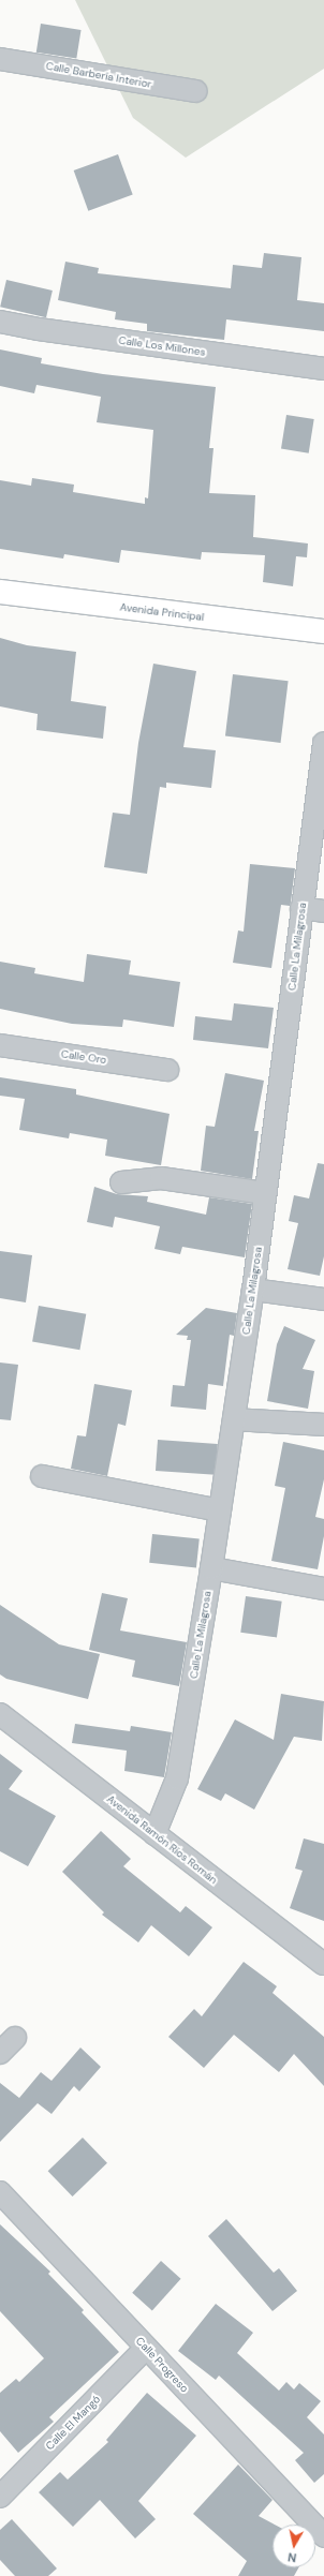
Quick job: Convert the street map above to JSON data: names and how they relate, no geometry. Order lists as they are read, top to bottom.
{
  "streets": {
    "street": [
      "Calle Barbería Interior",
      "Calle Los Millones",
      "Avenida Principal",
      "Calle La Milagrosa",
      "Calle Oro",
      "Avenida Ramón Ríos Román",
      "Calle Progreso",
      "Calle El Mangó"
    ]
  },
  "crossings": [
    ["Calle La Milagrosa", "Avenida Ramón Ríos Román"],
    ["Calle Progreso", "Calle El Mangó"]
  ],
  "north": "bottom"
}
